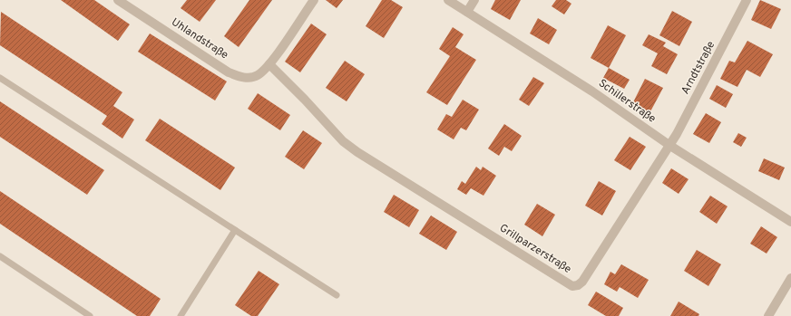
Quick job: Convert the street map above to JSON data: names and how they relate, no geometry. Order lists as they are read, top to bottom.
{
  "streets": {
    "street": [
      "Uhlandstraße",
      "Arndtstraße",
      "Schillerstraße",
      "Grillparzerstraße"
    ]
  },
  "crossings": [
    ["Uhlandstraße", "Grillparzerstraße"],
    ["Arndtstraße", "Schillerstraße"],
    ["Arndtstraße", "Grillparzerstraße"],
    ["Schillerstraße", "Grillparzerstraße"]
  ]
}
